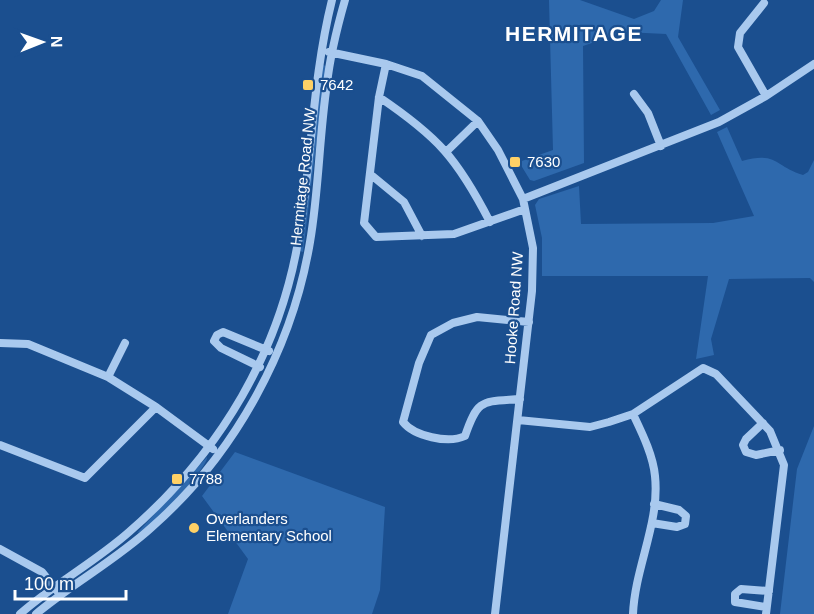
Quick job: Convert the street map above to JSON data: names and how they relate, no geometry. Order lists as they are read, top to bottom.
{
  "streets": {
    "street": ["Hermitage Road NW", "Hooke Road NW"]
  },
  "crossings": [
    ["Hermitage Road NW", "Hooke Road NW"]
  ],
  "districts": ["HERMITAGE"],
  "places": {
    "transit": ["7642", "7630", "7788"],
    "other": ["Overlanders Elementary School"]
  },
  "scale_bar": "100 m",
  "north": "right"
}
